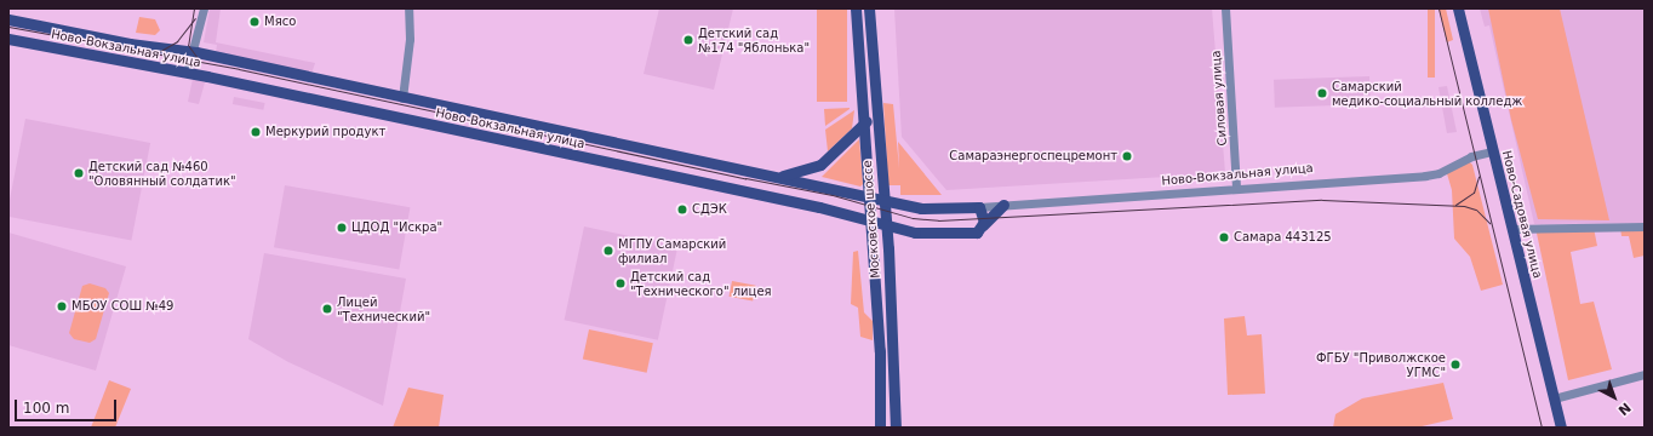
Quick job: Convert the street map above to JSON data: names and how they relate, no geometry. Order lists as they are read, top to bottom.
{
  "streets": {
    "main road": ["Ново-Вокзальная улица", "Ново-Садовая улица", "Московское шоссе"],
    "street": ["Силовая улица"]
  },
  "crossings": [
    ["Ново-Вокзальная улица", "Силовая улица"],
    ["Ново-Вокзальная улица", "Ново-Садовая улица"],
    ["Ново-Вокзальная улица", "Московское шоссе"]
  ],
  "places": [
    "Мясо",
    "Детский сад №174 \"Яблонька\"",
    "Самарский медико-социальный колледж",
    "Меркурий продукт",
    "Самараэнергоспецремонт",
    "Детский сад №460 \"Оловянный солдатик\"",
    "СДЭК",
    "ЦДОД \"Искра\"",
    "Самара 443125",
    "МГПУ Самарский филиал",
    "Детский сад \"Технического\" лицея",
    "МБОУ СОШ №49",
    "Лицей \"Технический\"",
    "ФГБУ \"Приволжское УГМС\""
  ],
  "scale_bar": "100 m",
  "north": "bottom right"
}
